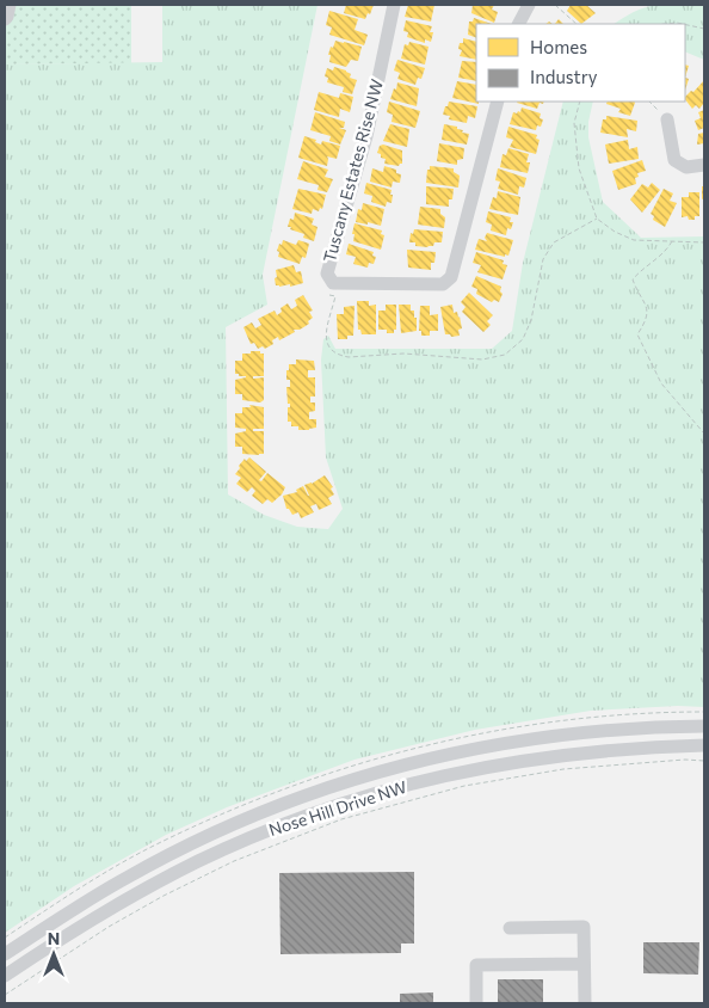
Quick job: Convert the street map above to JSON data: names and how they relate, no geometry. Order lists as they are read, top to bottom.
{
  "streets": {
    "street": ["Tuscany Estates Rise NW", "Nose Hill Drive NW"]
  },
  "legend": ["Homes", "Industry"],
  "north": "top"
}
